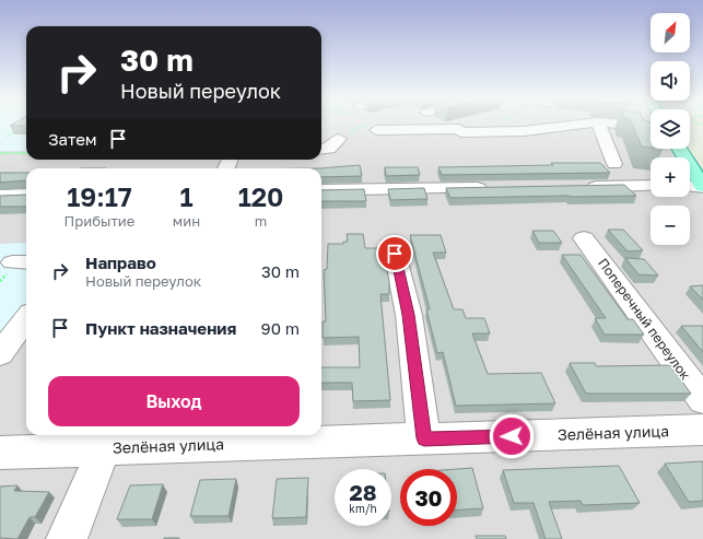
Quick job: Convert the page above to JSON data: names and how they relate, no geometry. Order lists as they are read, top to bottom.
{
  "streets": {
    "street": ["Поперечный переулок", "Зелёная улица"]
  },
  "north": "top right",
  "page": {
    "map_buttons": ["+", "−"],
    "turn": ["30 m", "Новый переулок"],
    "then": "Затем",
    "eta": [
      "19:17",
      "Прибытие",
      "1",
      "мин",
      "120",
      "m"
    ],
    "list": [
      {
        "name": "Направо",
        "note": "Новый переулок",
        "value": "30 m"
      },
      {
        "name": "Пункт назначения",
        "value": "90 m"
      }
    ],
    "buttons": "Выход",
    "speed": "28 km/h",
    "limit": "30"
  }
}
